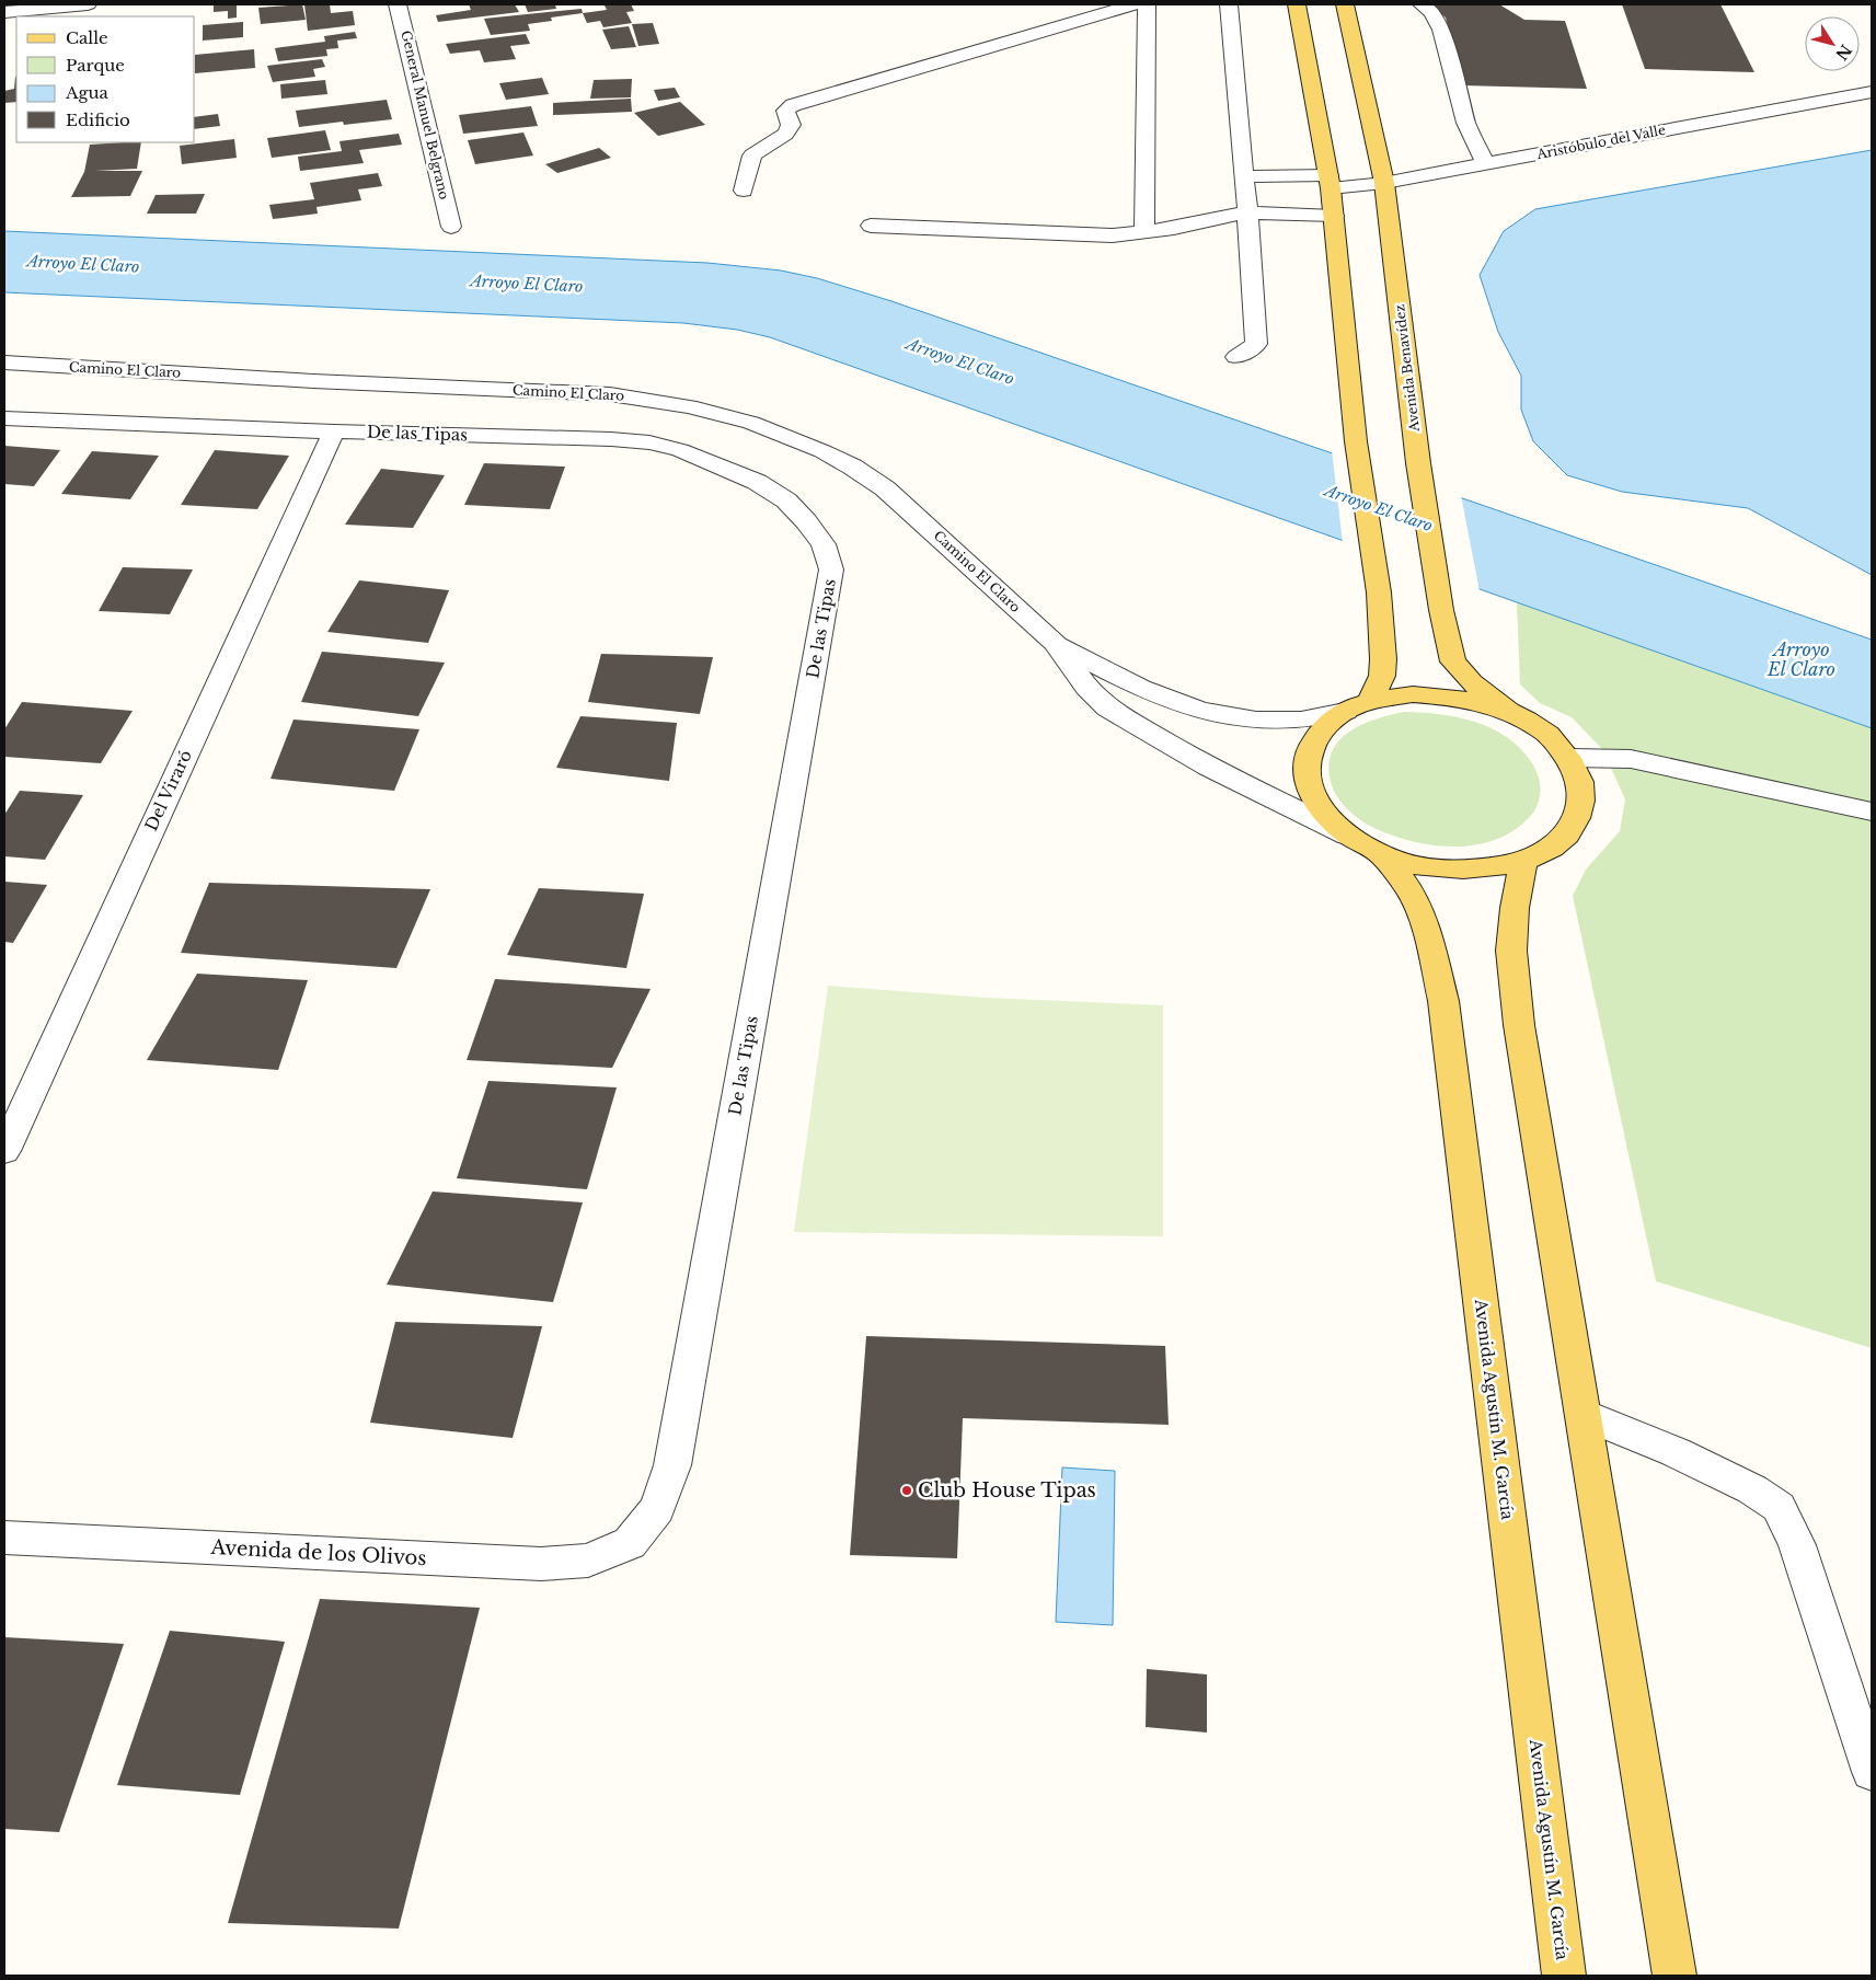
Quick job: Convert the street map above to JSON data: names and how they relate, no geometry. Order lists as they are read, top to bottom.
{
  "streets": {
    "main road": ["Avenida Benavídez", "Avenida Agustín M. García"],
    "street": [
      "General Manuel Belgrano",
      "Aristóbulo del Valle",
      "Camino El Claro",
      "De las Tipas",
      "Del Viraró",
      "Avenida de los Olivos"
    ]
  },
  "crossings": [
    ["Aristóbulo del Valle", "Avenida Benavídez"],
    ["De las Tipas", "Del Viraró"],
    ["De las Tipas", "Avenida de los Olivos"]
  ],
  "water": ["Arroyo El Claro"],
  "places": ["Club House Tipas"],
  "legend": [
    "Calle",
    "Parque",
    "Agua",
    "Edificio"
  ],
  "north": "bottom right"
}
